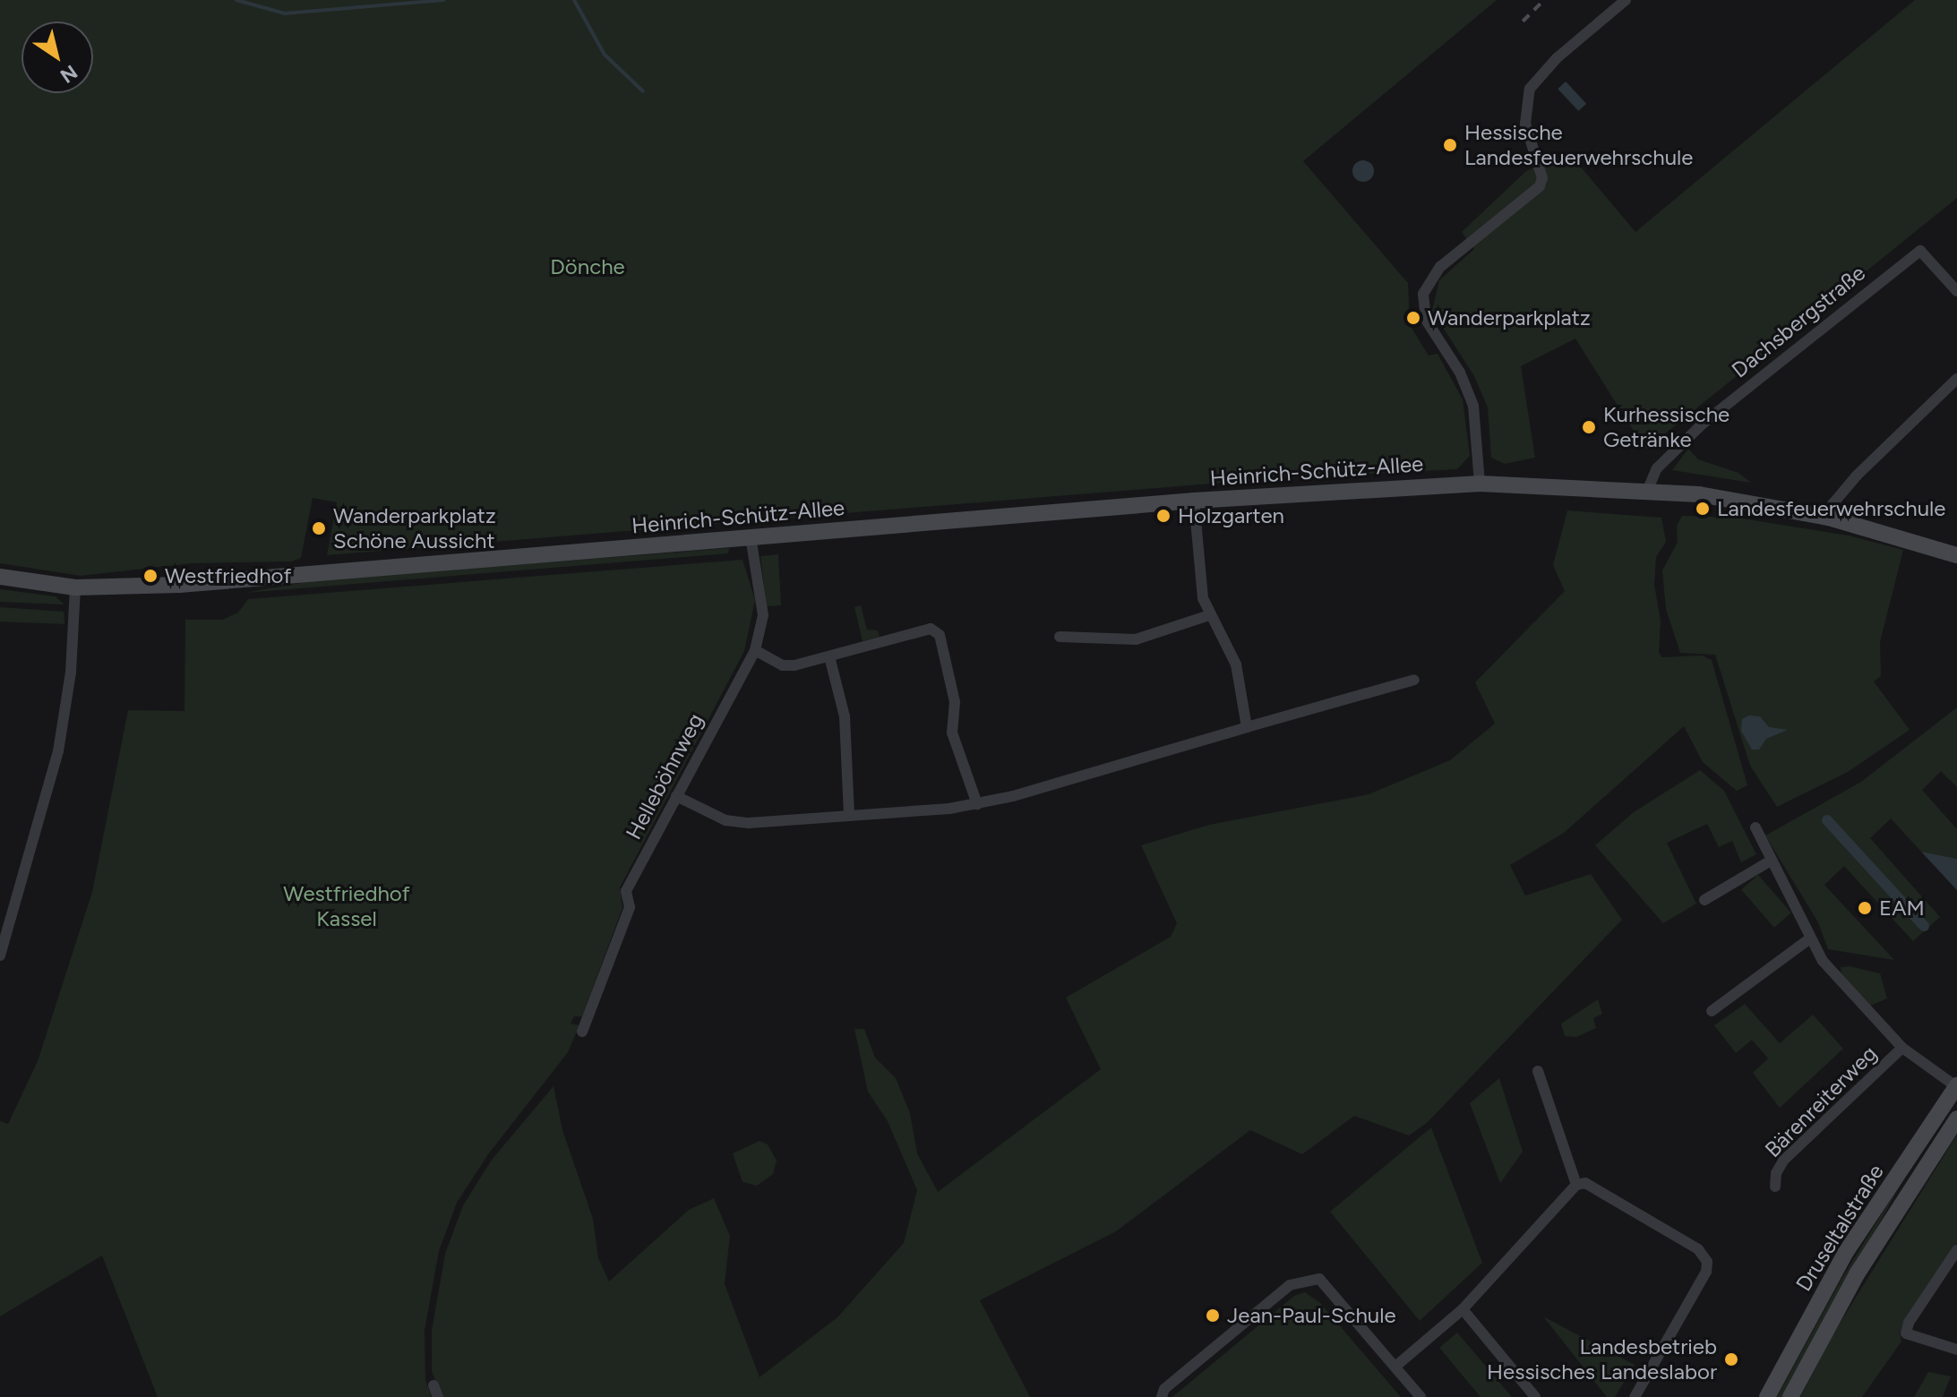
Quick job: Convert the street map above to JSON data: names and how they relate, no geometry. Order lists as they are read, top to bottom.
{
  "streets": {
    "main road": ["Heinrich-Schütz-Allee", "Druseltalstraße"],
    "street": ["Dachsbergstraße", "Helleböhnweg", "Bärenreiterweg"]
  },
  "crossings": [
    ["Dachsbergstraße", "Heinrich-Schütz-Allee"],
    ["Heinrich-Schütz-Allee", "Helleböhnweg"]
  ],
  "parks": ["Dönche", "Westfriedhof Kassel"],
  "places": [
    "Hessische Landesfeuerwehrschule",
    "Wanderparkplatz",
    "Kurhessische Getränke",
    "Landesfeuerwehrschule",
    "Holzgarten",
    "Wanderparkplatz Schöne Aussicht",
    "Westfriedhof",
    "EAM",
    "Jean-Paul-Schule",
    "Landesbetrieb Hessisches Landeslabor"
  ],
  "north": "bottom right"
}
